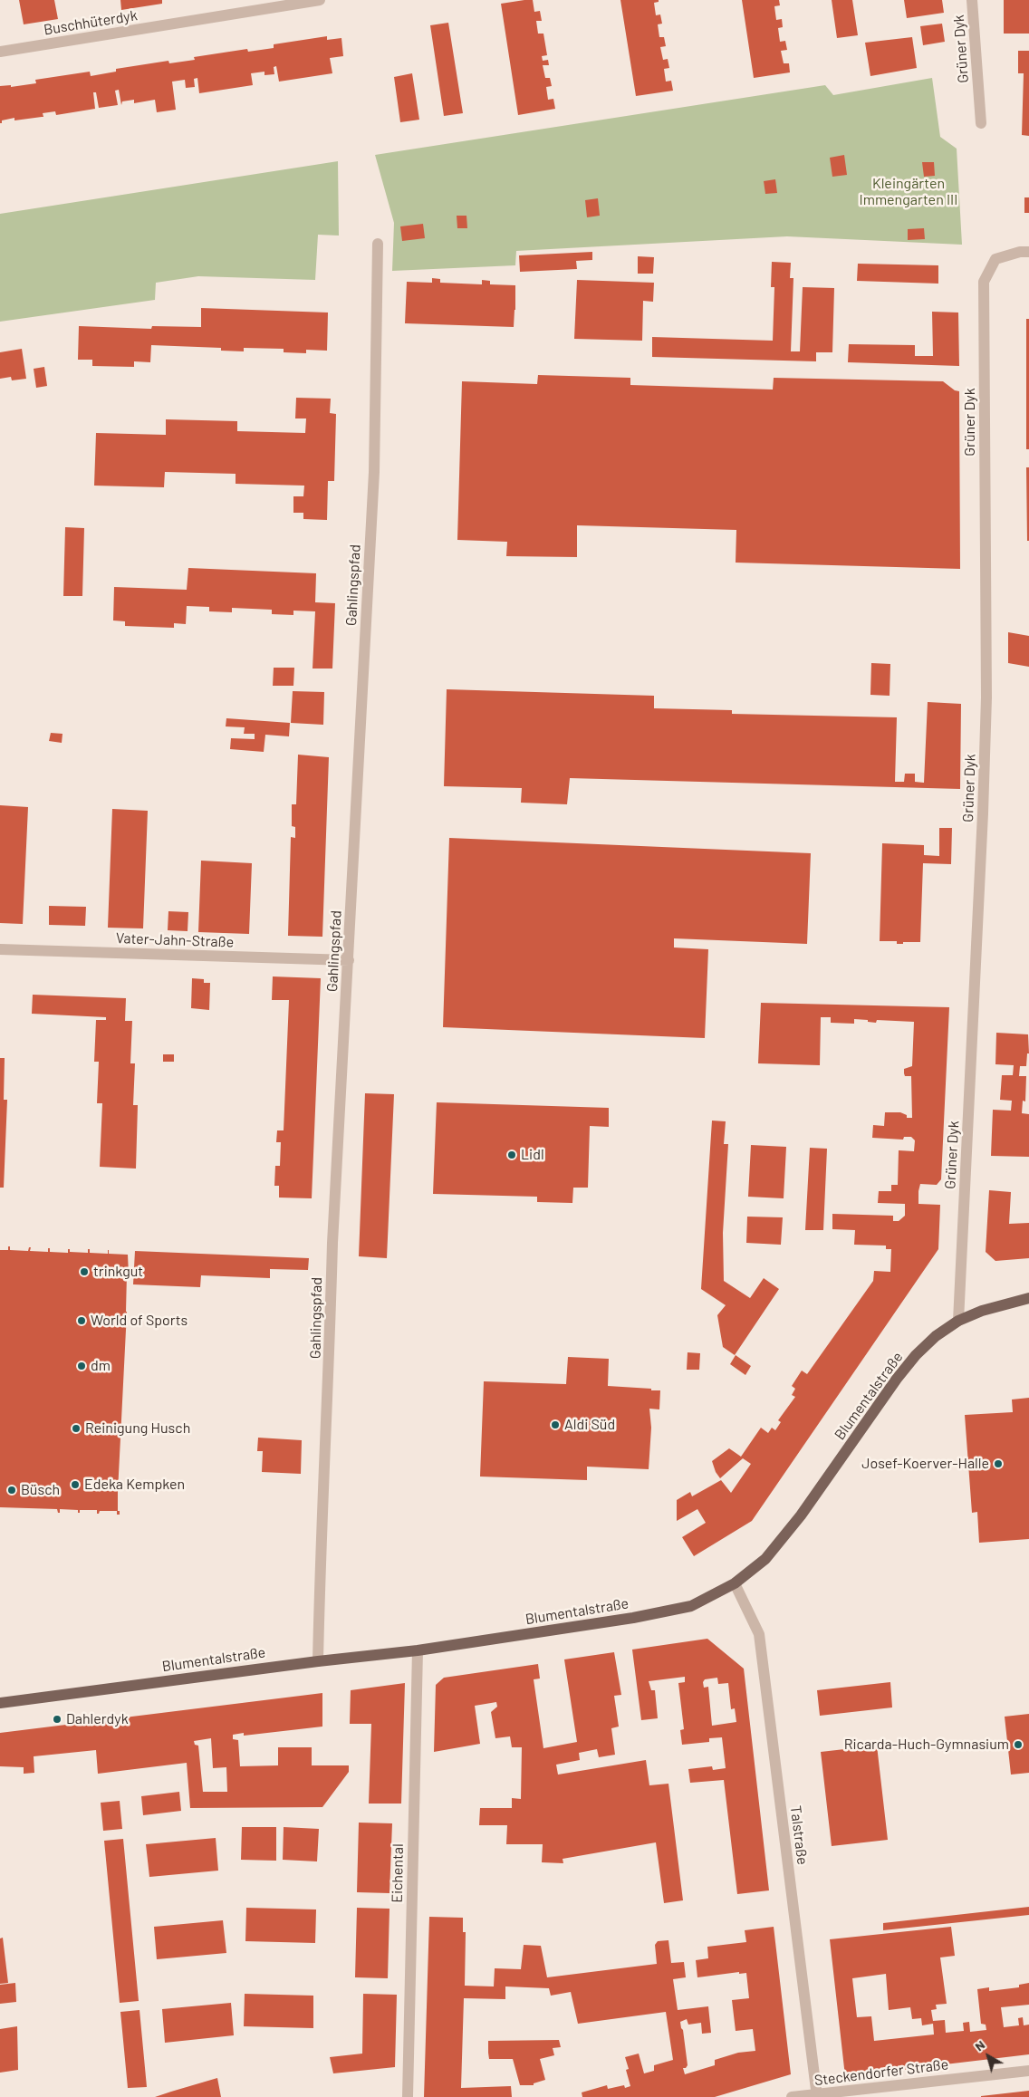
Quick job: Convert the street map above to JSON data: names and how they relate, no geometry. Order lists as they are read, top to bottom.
{
  "streets": {
    "main road": ["Blumentalstraße"],
    "street": [
      "Buschhüterdyk",
      "Grüner Dyk",
      "Gahlingspfad",
      "Vater-Jahn-Straße",
      "Talstraße",
      "Eichental",
      "Steckendorfer Straße"
    ]
  },
  "crossings": [
    ["Grüner Dyk", "Blumentalstraße"],
    ["Gahlingspfad", "Vater-Jahn-Straße"],
    ["Gahlingspfad", "Blumentalstraße"],
    ["Blumentalstraße", "Talstraße"],
    ["Blumentalstraße", "Eichental"],
    ["Talstraße", "Steckendorfer Straße"]
  ],
  "parks": ["Kleingärten Immengarten III"],
  "places": [
    "Lidl",
    "trinkgut",
    "World of Sports",
    "dm",
    "Aldi Süd",
    "Reinigung Husch",
    "Josef-Koerver-Halle",
    "Edeka Kempken",
    "Büsch",
    "Dahlerdyk",
    "Ricarda-Huch-Gymnasium"
  ],
  "north": "top left"
}
